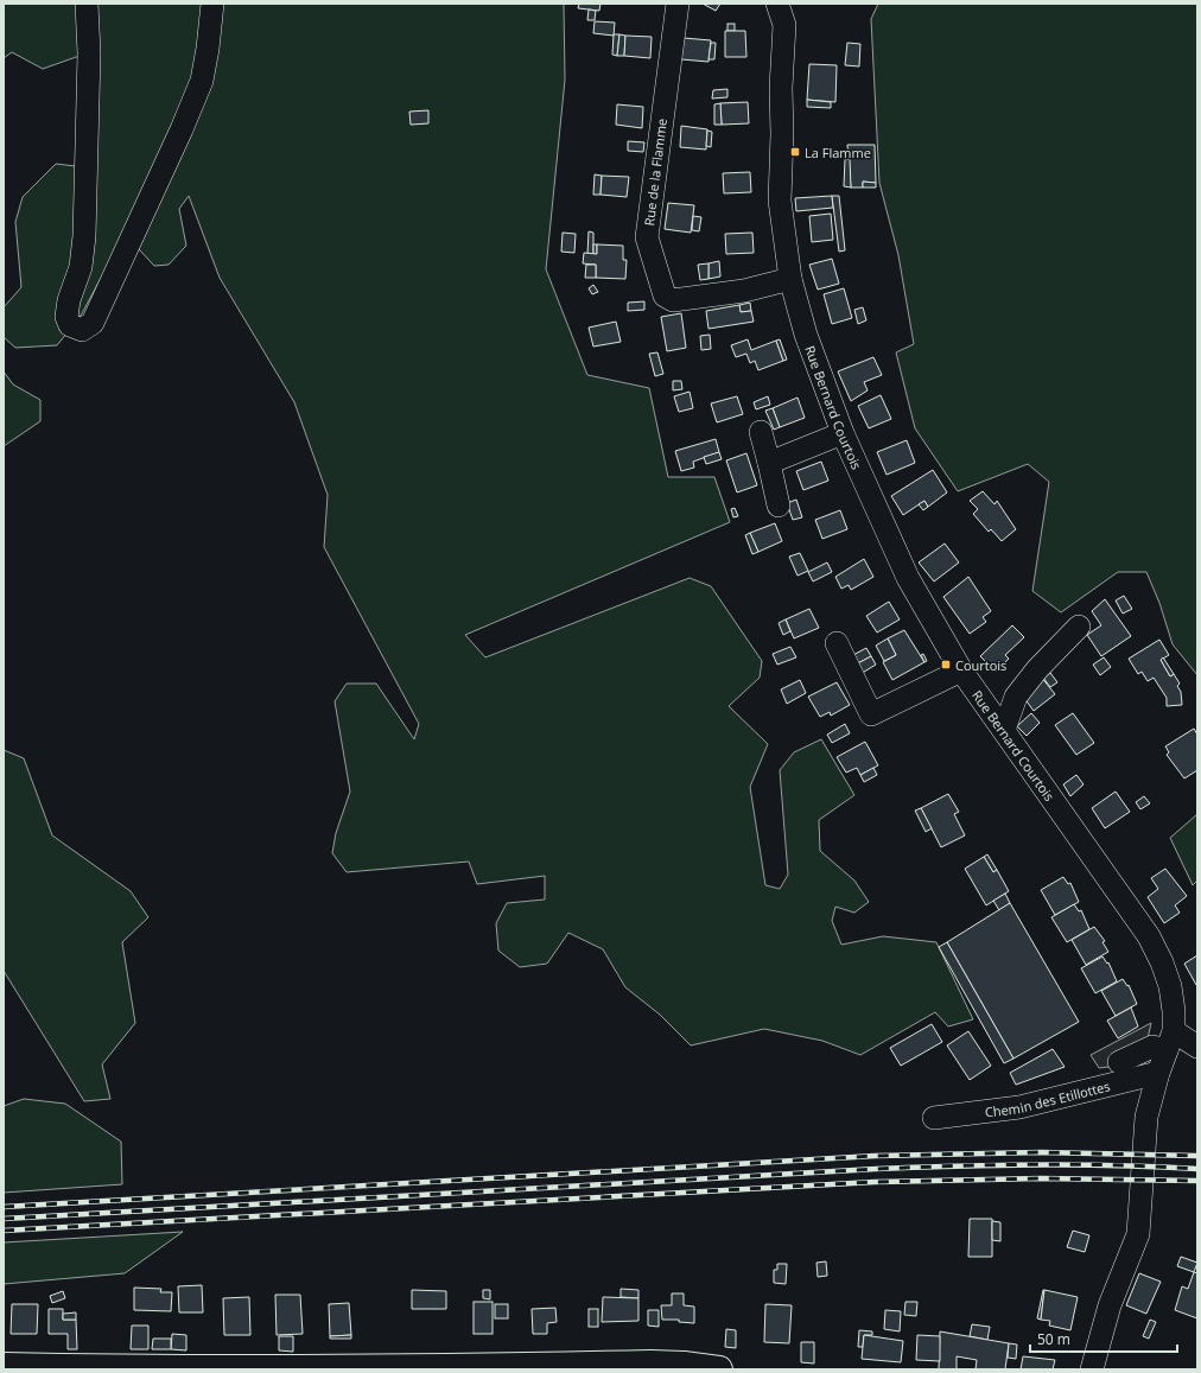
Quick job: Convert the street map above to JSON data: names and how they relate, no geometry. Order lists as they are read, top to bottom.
{
  "streets": {
    "street": ["Rue de la Flamme", "Rue Bernard Courtois", "Chemin des Etillottes"]
  },
  "crossings": [
    ["Rue de la Flamme", "Rue Bernard Courtois"],
    ["Rue Bernard Courtois", "Chemin des Etillottes"]
  ],
  "places": {
    "transit": ["La Flamme", "Courtois"]
  },
  "scale_bar": "50 m"
}
